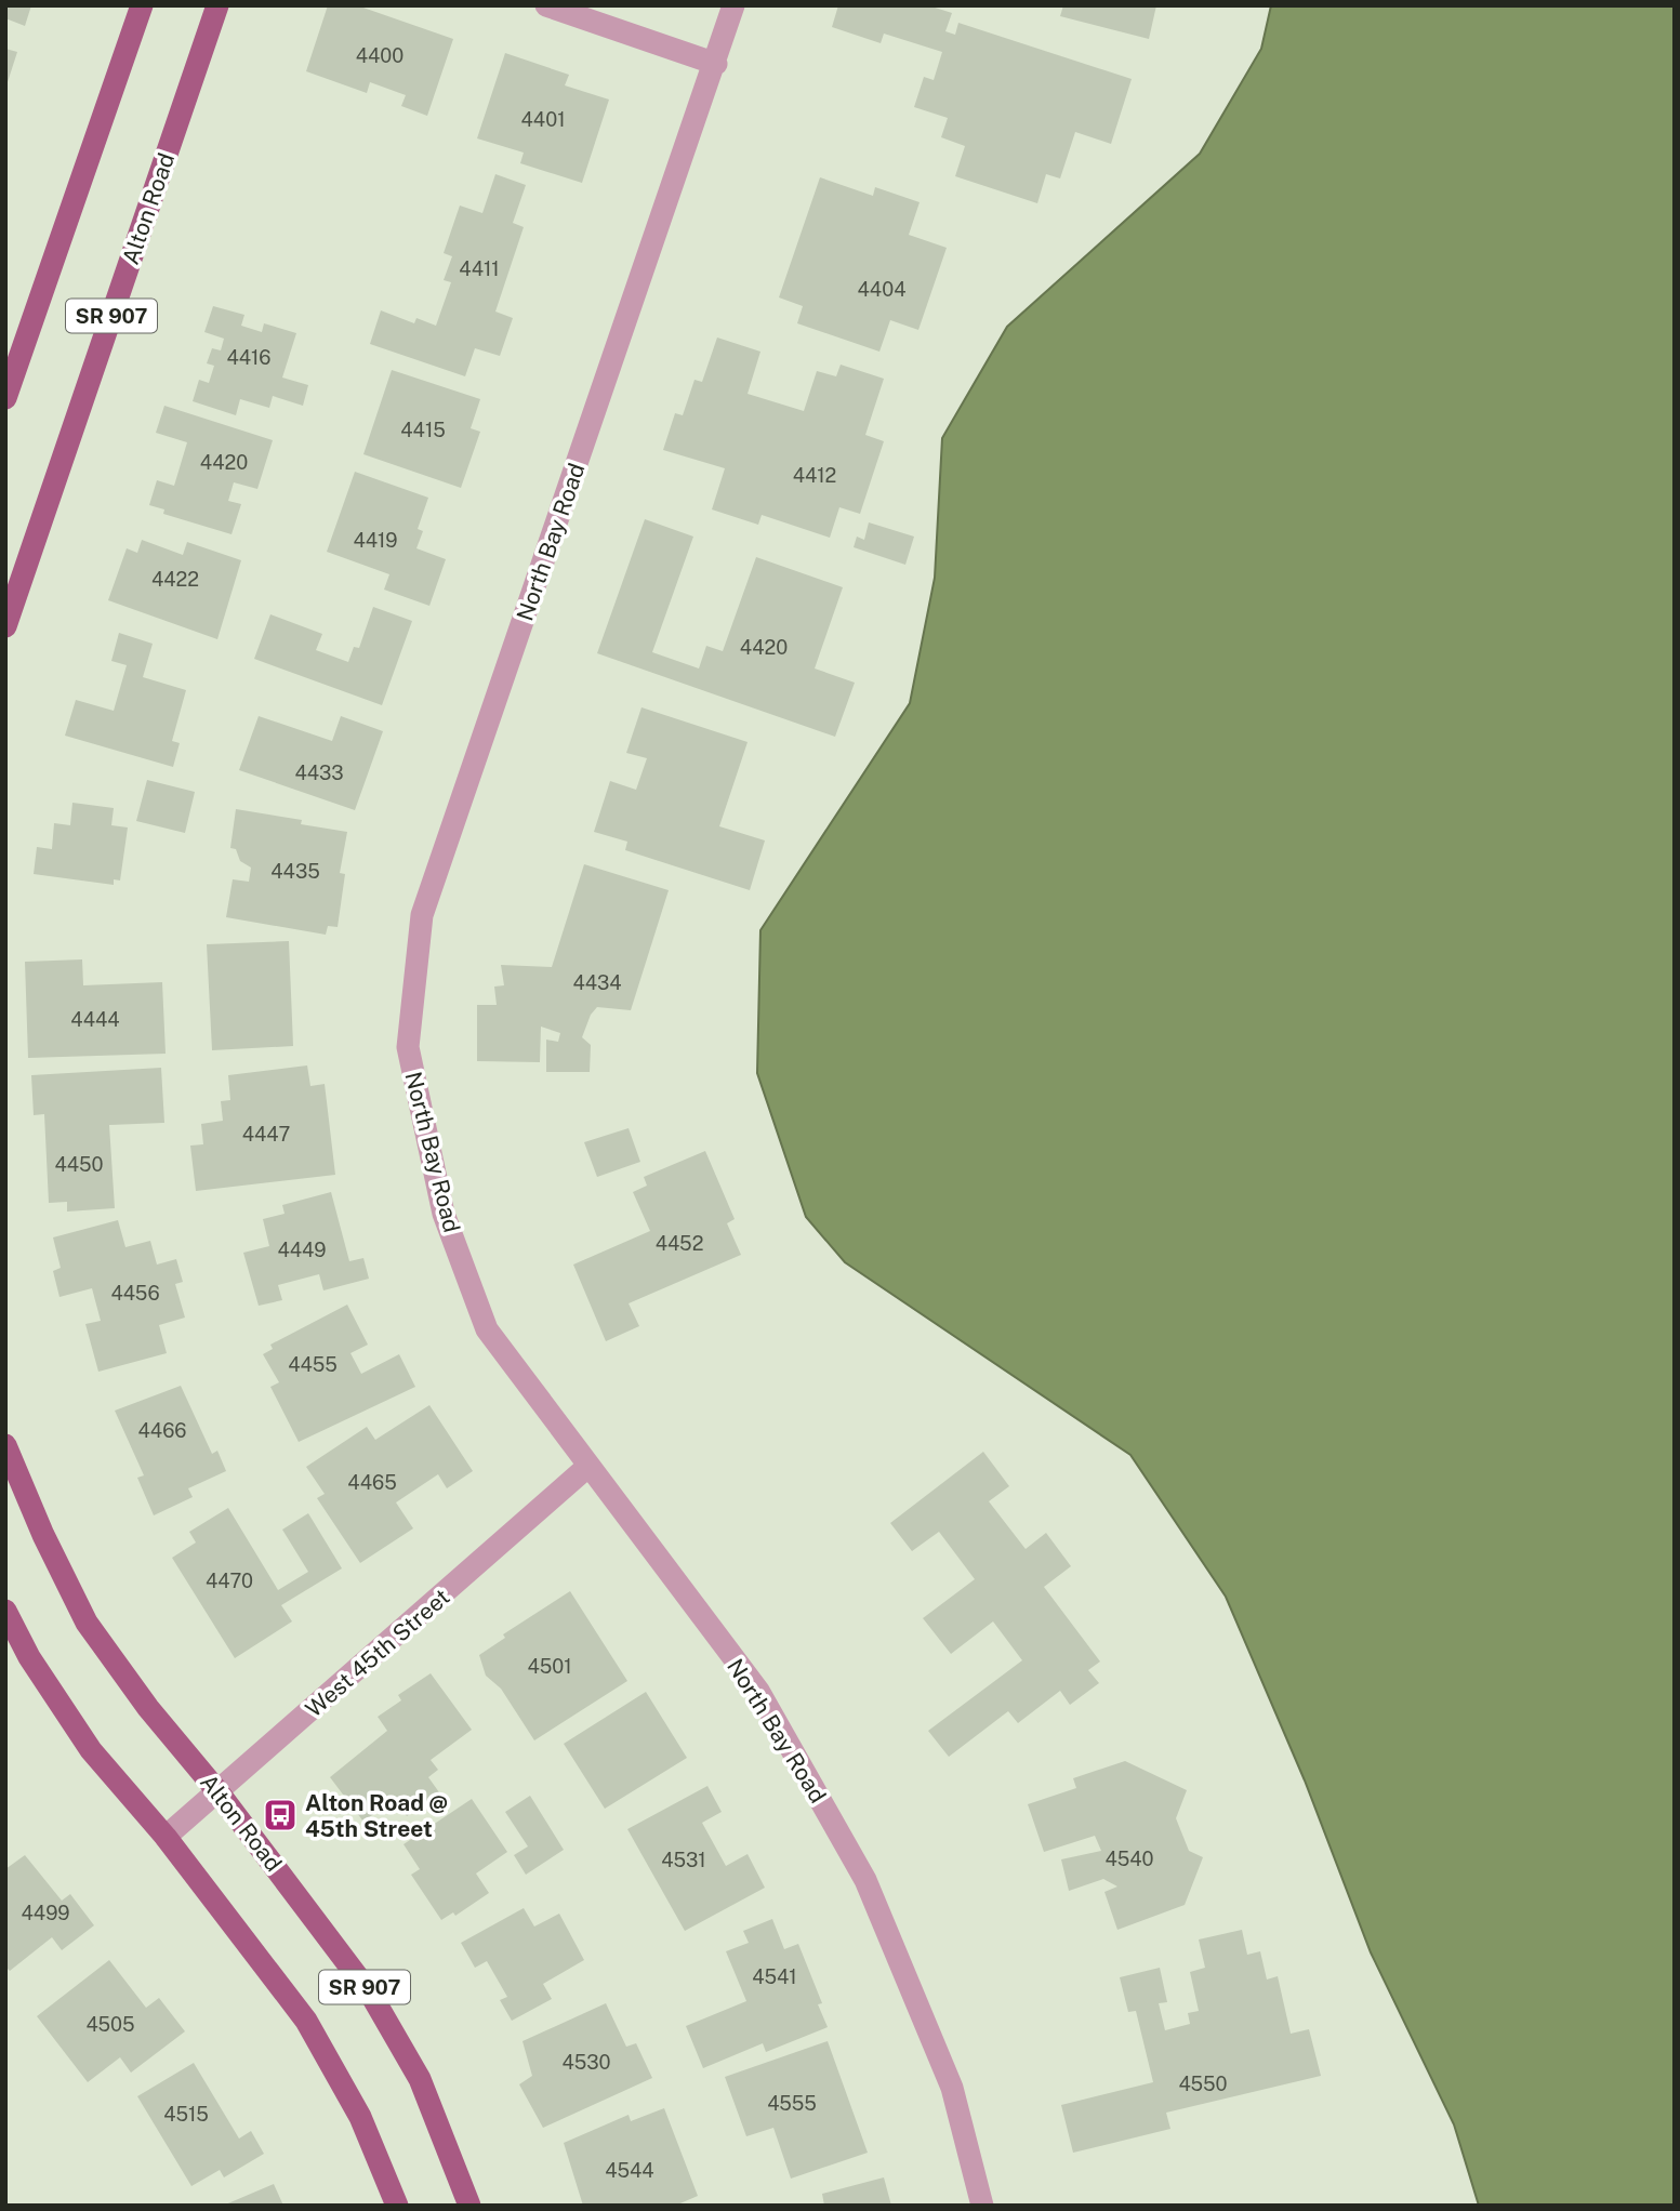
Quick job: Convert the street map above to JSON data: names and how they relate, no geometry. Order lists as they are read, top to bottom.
{
  "streets": {
    "main road": ["Alton Road", "SR 907"],
    "street": ["North Bay Road", "West 45th Street"]
  },
  "crossings": [
    ["Alton Road", "West 45th Street"],
    ["SR 907", "West 45th Street"],
    ["North Bay Road", "West 45th Street"]
  ],
  "places": {
    "bus stop": ["Alton Road @ 45th Street"]
  },
  "house_numbers": [
    "4400",
    "4401",
    "4411",
    "4404",
    "4416",
    "4415",
    "4420",
    "4412",
    "4419",
    "4422",
    "4420",
    "4433",
    "4435",
    "4434",
    "4444",
    "4447",
    "4450",
    "4452",
    "4449",
    "4456",
    "4455",
    "4466",
    "4465",
    "4470",
    "4501",
    "4540",
    "4531",
    "4499",
    "4541",
    "4505",
    "4530",
    "4550",
    "4555",
    "4515",
    "4544"
  ]
}
